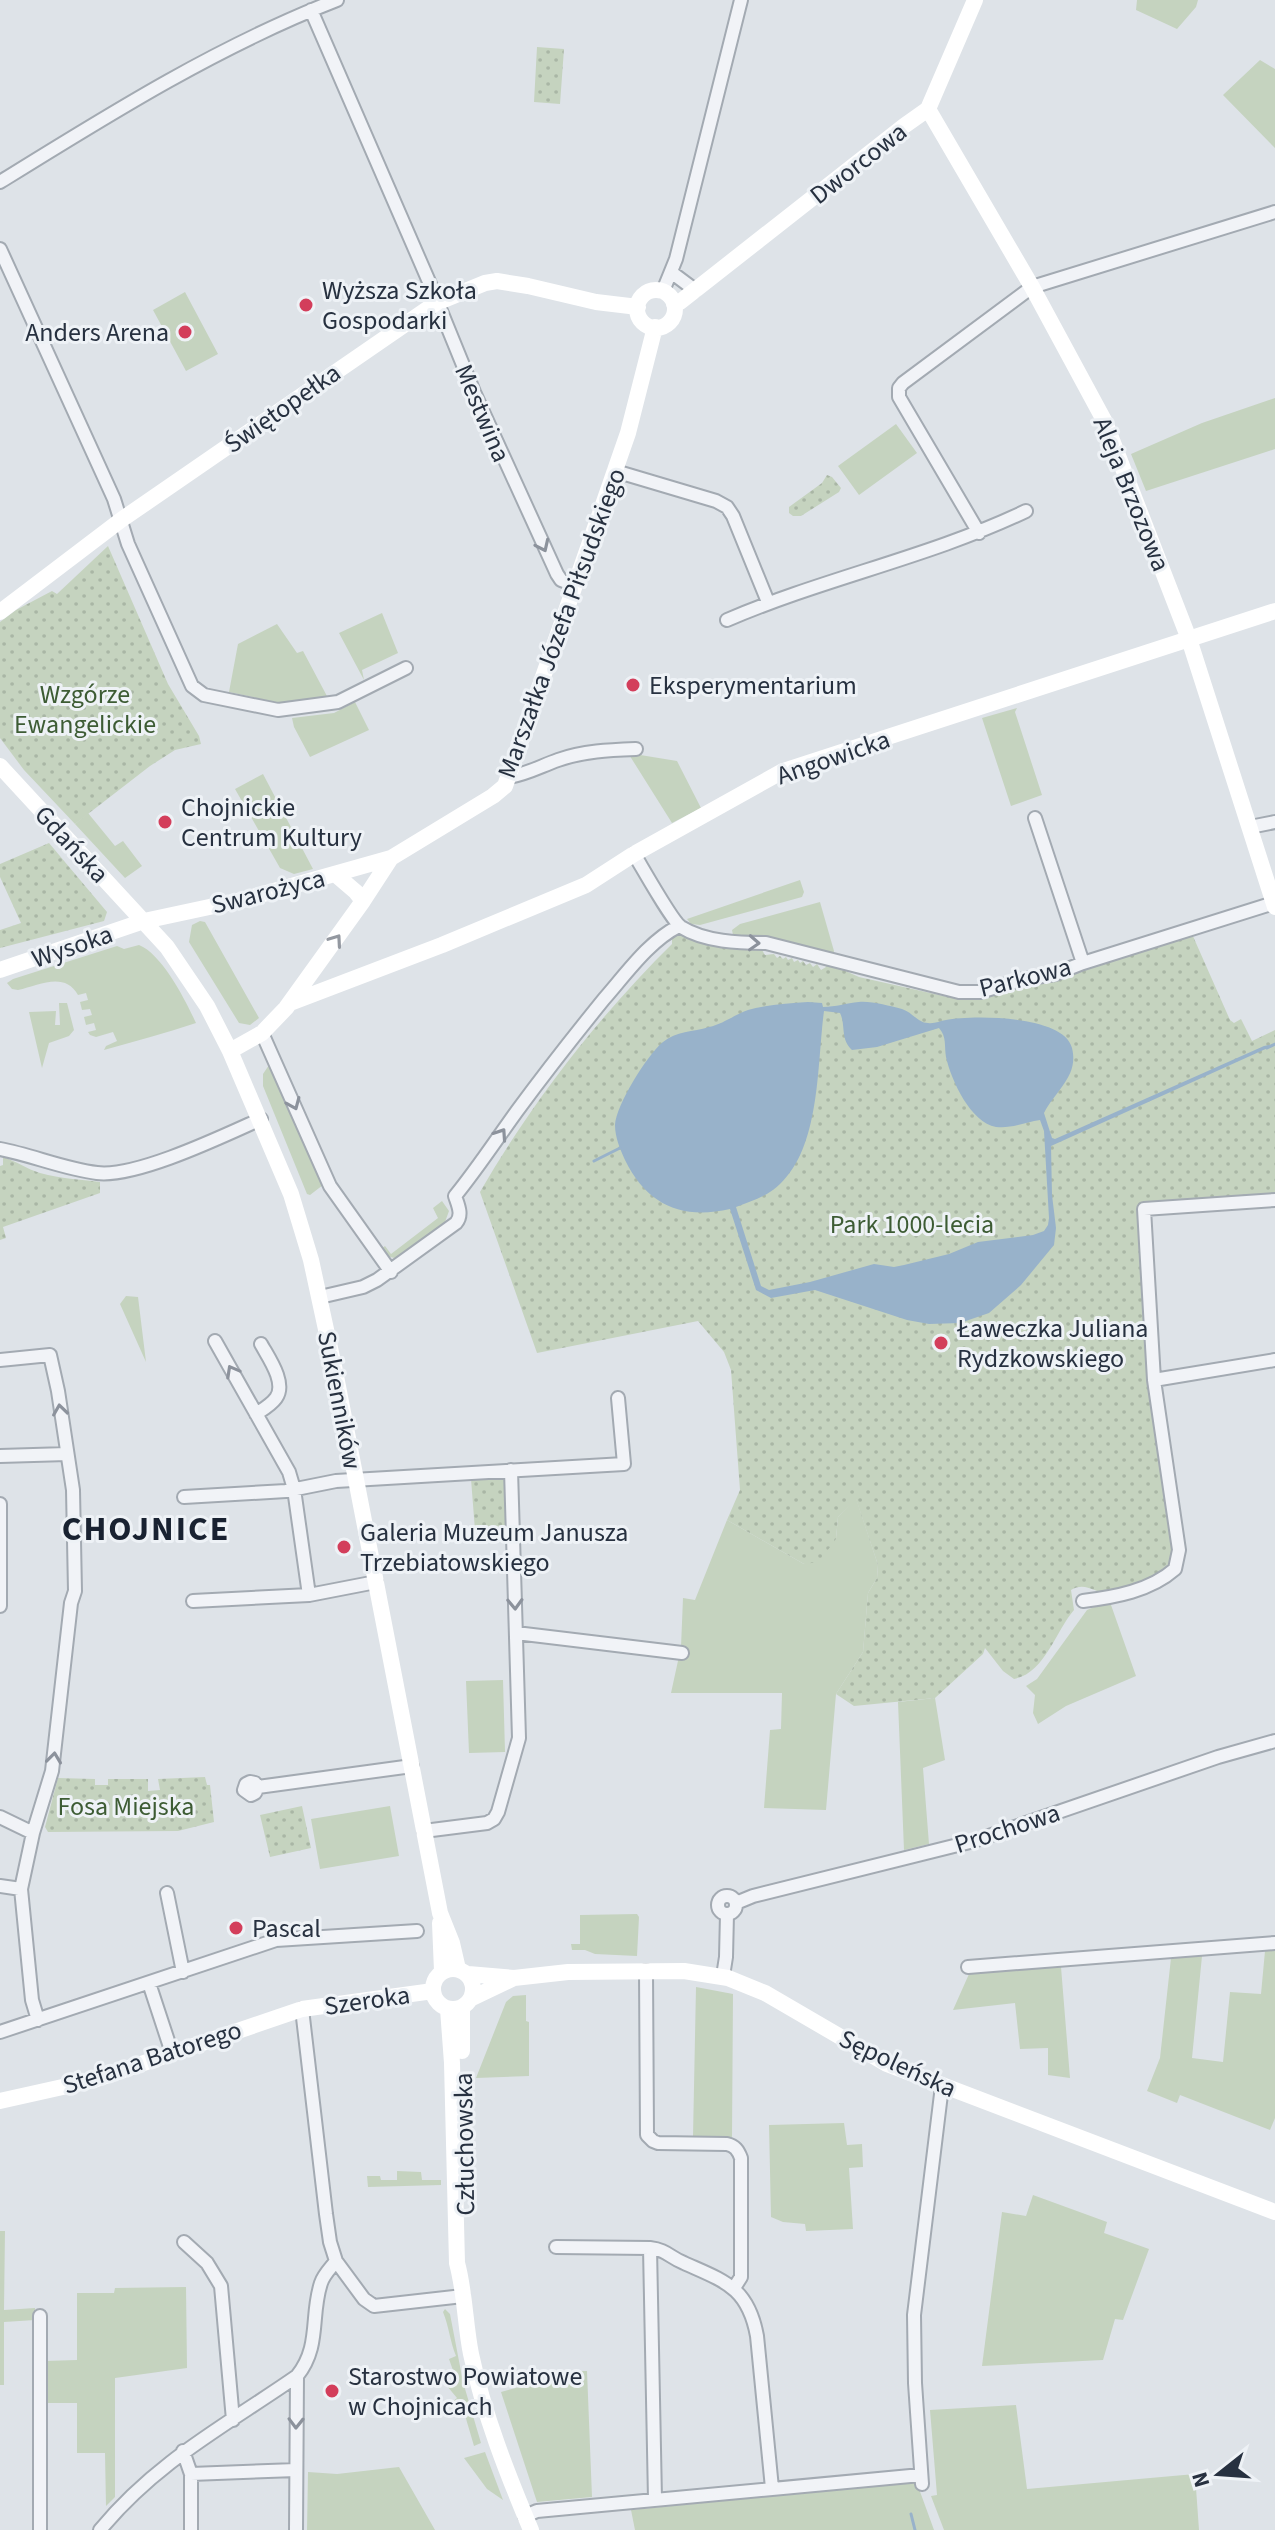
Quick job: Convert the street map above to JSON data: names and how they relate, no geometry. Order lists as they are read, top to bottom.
{
  "streets": {
    "street": [
      "Dworcowa",
      "Świętopełka",
      "Mestwina",
      "Aleja Brzozowa",
      "Marszałka Józefa Piłsudskiego",
      "Angowicka",
      "Gdańska",
      "Swarożyca",
      "Wysoka",
      "Parkowa",
      "Sukienników",
      "Prochowa",
      "Szeroka",
      "Stefana Batorego",
      "Sępoleńska",
      "Człuchowska"
    ]
  },
  "crossings": [
    ["Dworcowa", "Świętopełka"],
    ["Dworcowa", "Aleja Brzozowa"],
    ["Dworcowa", "Marszałka Józefa Piłsudskiego"],
    ["Świętopełka", "Mestwina"],
    ["Świętopełka", "Marszałka Józefa Piłsudskiego"],
    ["Mestwina", "Marszałka Józefa Piłsudskiego"],
    ["Aleja Brzozowa", "Angowicka"],
    ["Aleja Brzozowa", "Parkowa"],
    ["Marszałka Józefa Piłsudskiego", "Angowicka"],
    ["Marszałka Józefa Piłsudskiego", "Swarożyca"],
    ["Marszałka Józefa Piłsudskiego", "Sukienników"],
    ["Gdańska", "Swarożyca"],
    ["Gdańska", "Wysoka"],
    ["Gdańska", "Sukienników"],
    ["Swarożyca", "Wysoka"],
    ["Swarożyca", "Sukienników"],
    ["Wysoka", "Sukienników"],
    ["Sukienników", "Szeroka"],
    ["Sukienników", "Sępoleńska"],
    ["Sukienników", "Człuchowska"],
    ["Prochowa", "Sępoleńska"],
    ["Szeroka", "Stefana Batorego"],
    ["Szeroka", "Sępoleńska"],
    ["Szeroka", "Człuchowska"],
    ["Sępoleńska", "Człuchowska"]
  ],
  "one_way": ["Mestwina", "Parkowa"],
  "districts": ["CHOJNICE"],
  "parks": ["Wzgórze Ewangelickie", "Park 1000-lecia", "Fosa Miejska"],
  "places": [
    "Wyższa Szkoła Gospodarki",
    "Anders Arena",
    "Eksperymentarium",
    "Chojnickie Centrum Kultury",
    "Ławeczka Juliana Rydzkowskiego",
    "Galeria Muzeum Janusza Trzebiatowskiego",
    "Pascal",
    "Starostwo Powiatowe w Chojnicach"
  ],
  "north": "left"
}
